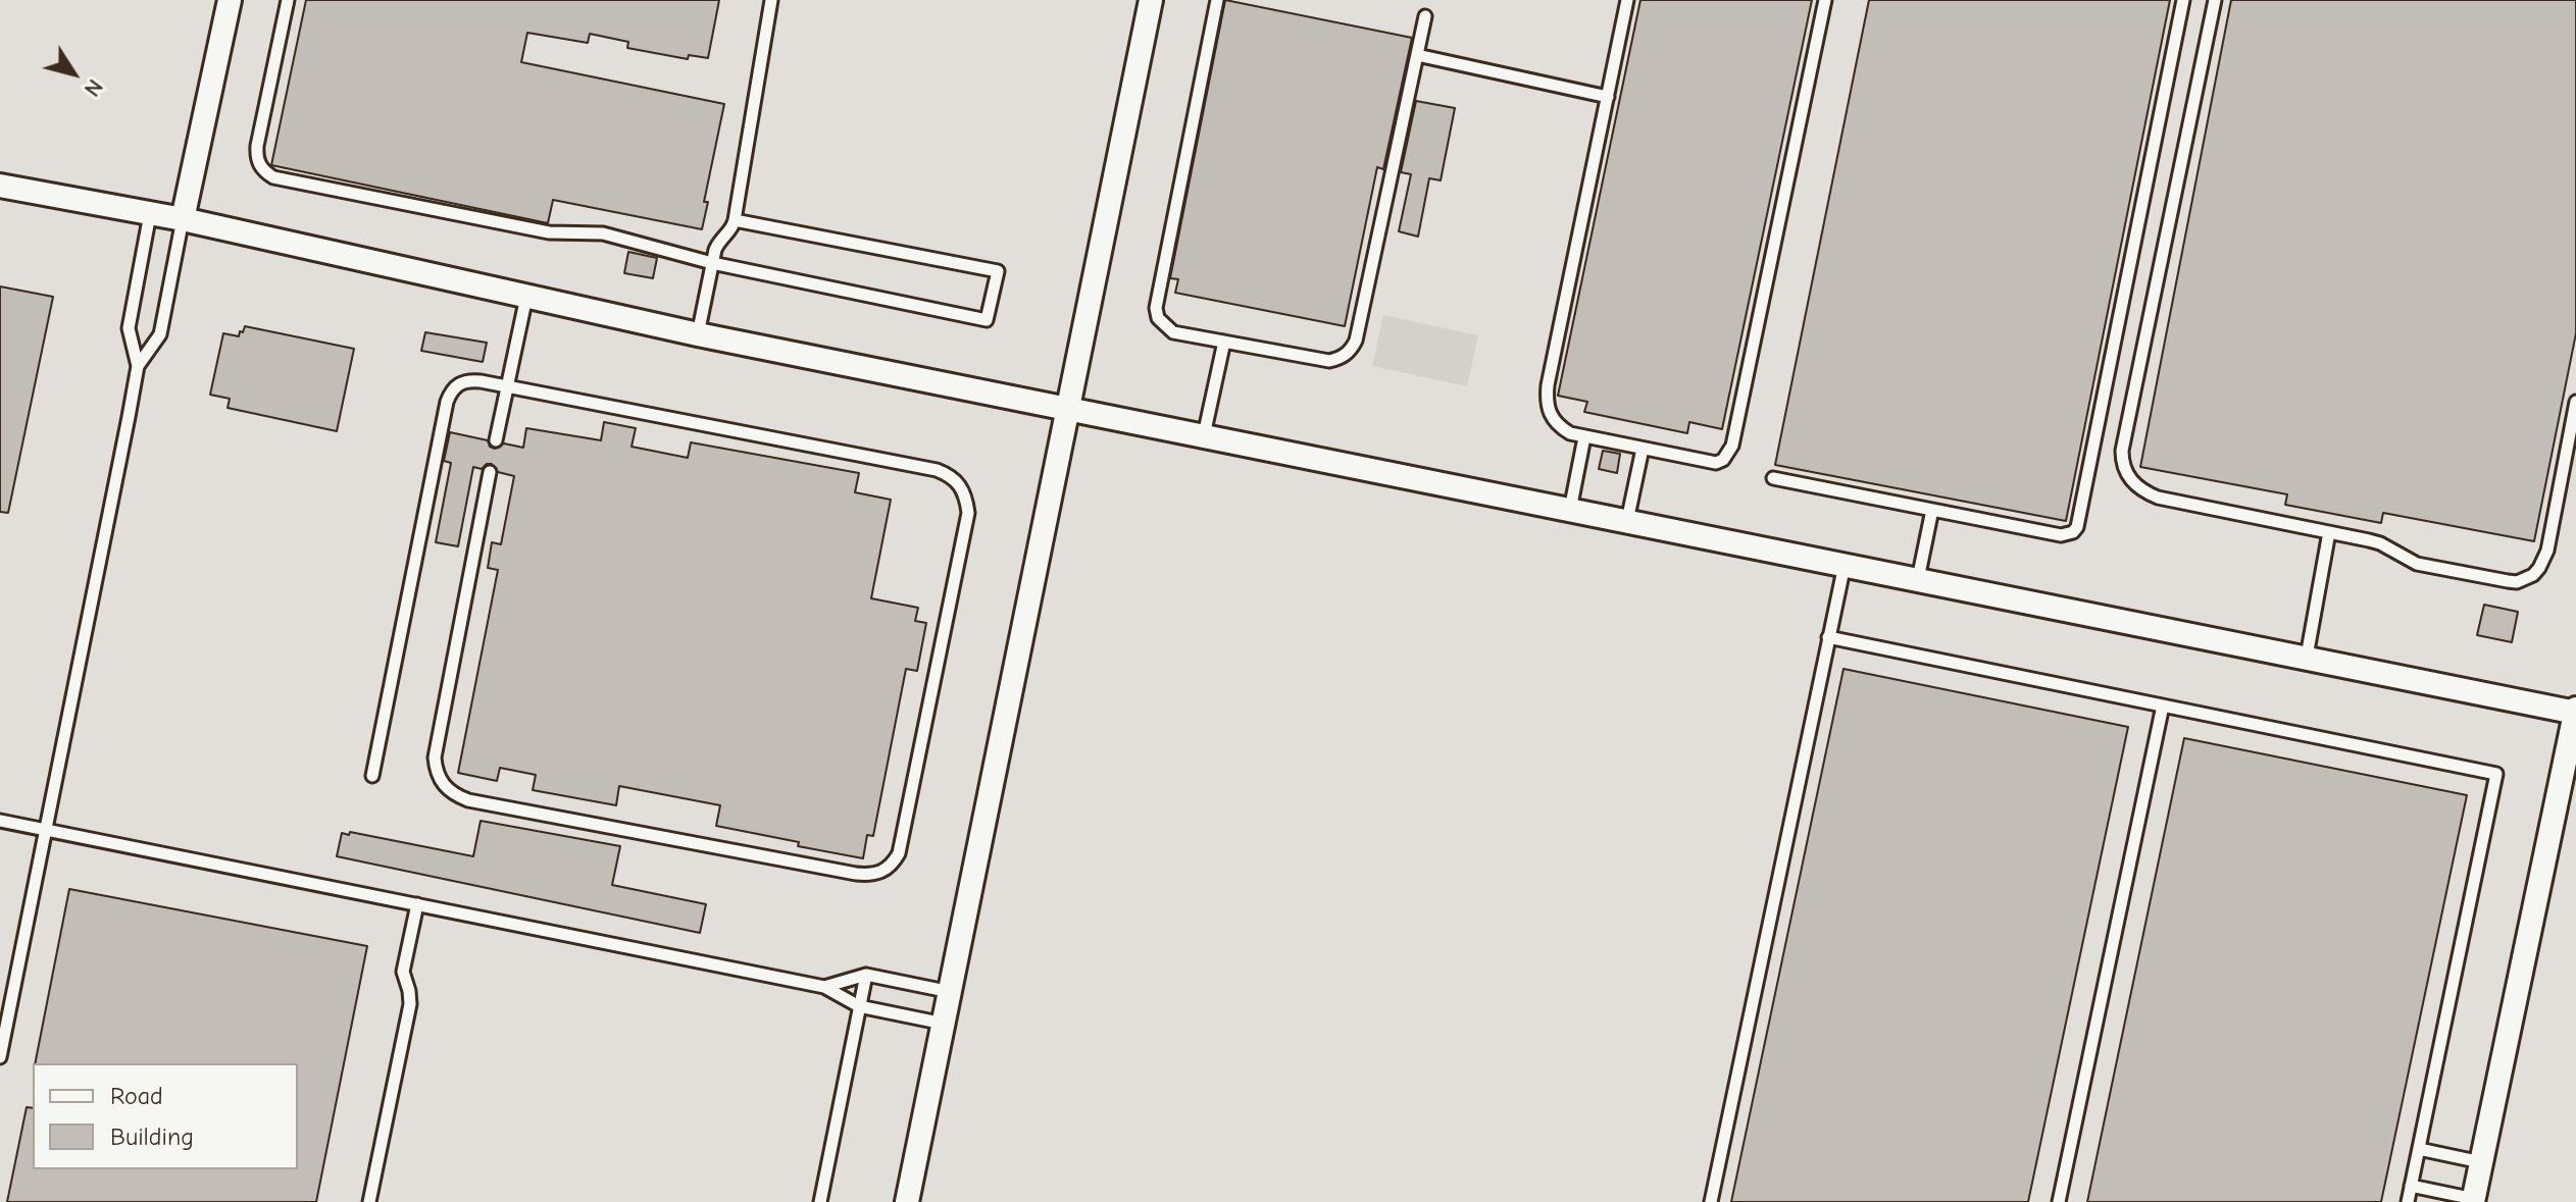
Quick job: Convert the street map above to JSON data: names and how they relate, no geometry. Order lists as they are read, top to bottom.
{
  "legend": ["Road", "Building"],
  "north": "bottom right"
}
